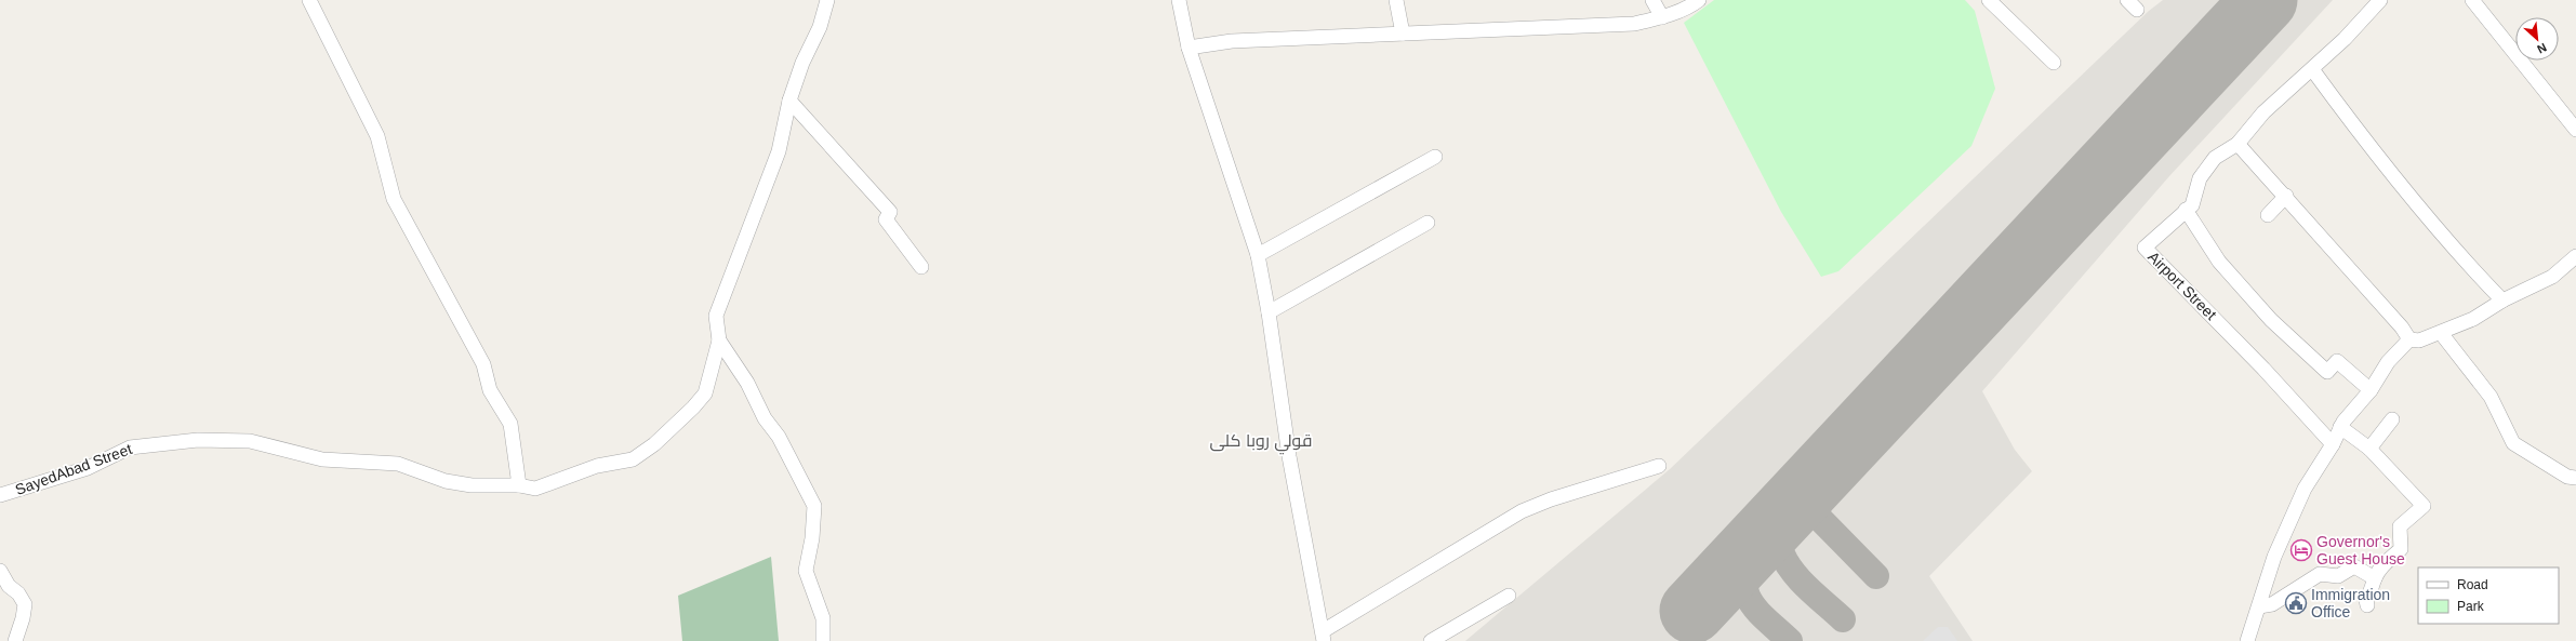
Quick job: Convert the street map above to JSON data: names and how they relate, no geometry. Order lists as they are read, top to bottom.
{
  "streets": {
    "street": ["Airport Street", "SayedAbad Street"]
  },
  "districts": ["قولي روبا کلی"],
  "places": {
    "hotel": ["Governor's Guest House"],
    "public building": ["Immigration Office"]
  },
  "legend": ["Road", "Park"],
  "north": "bottom right"
}
